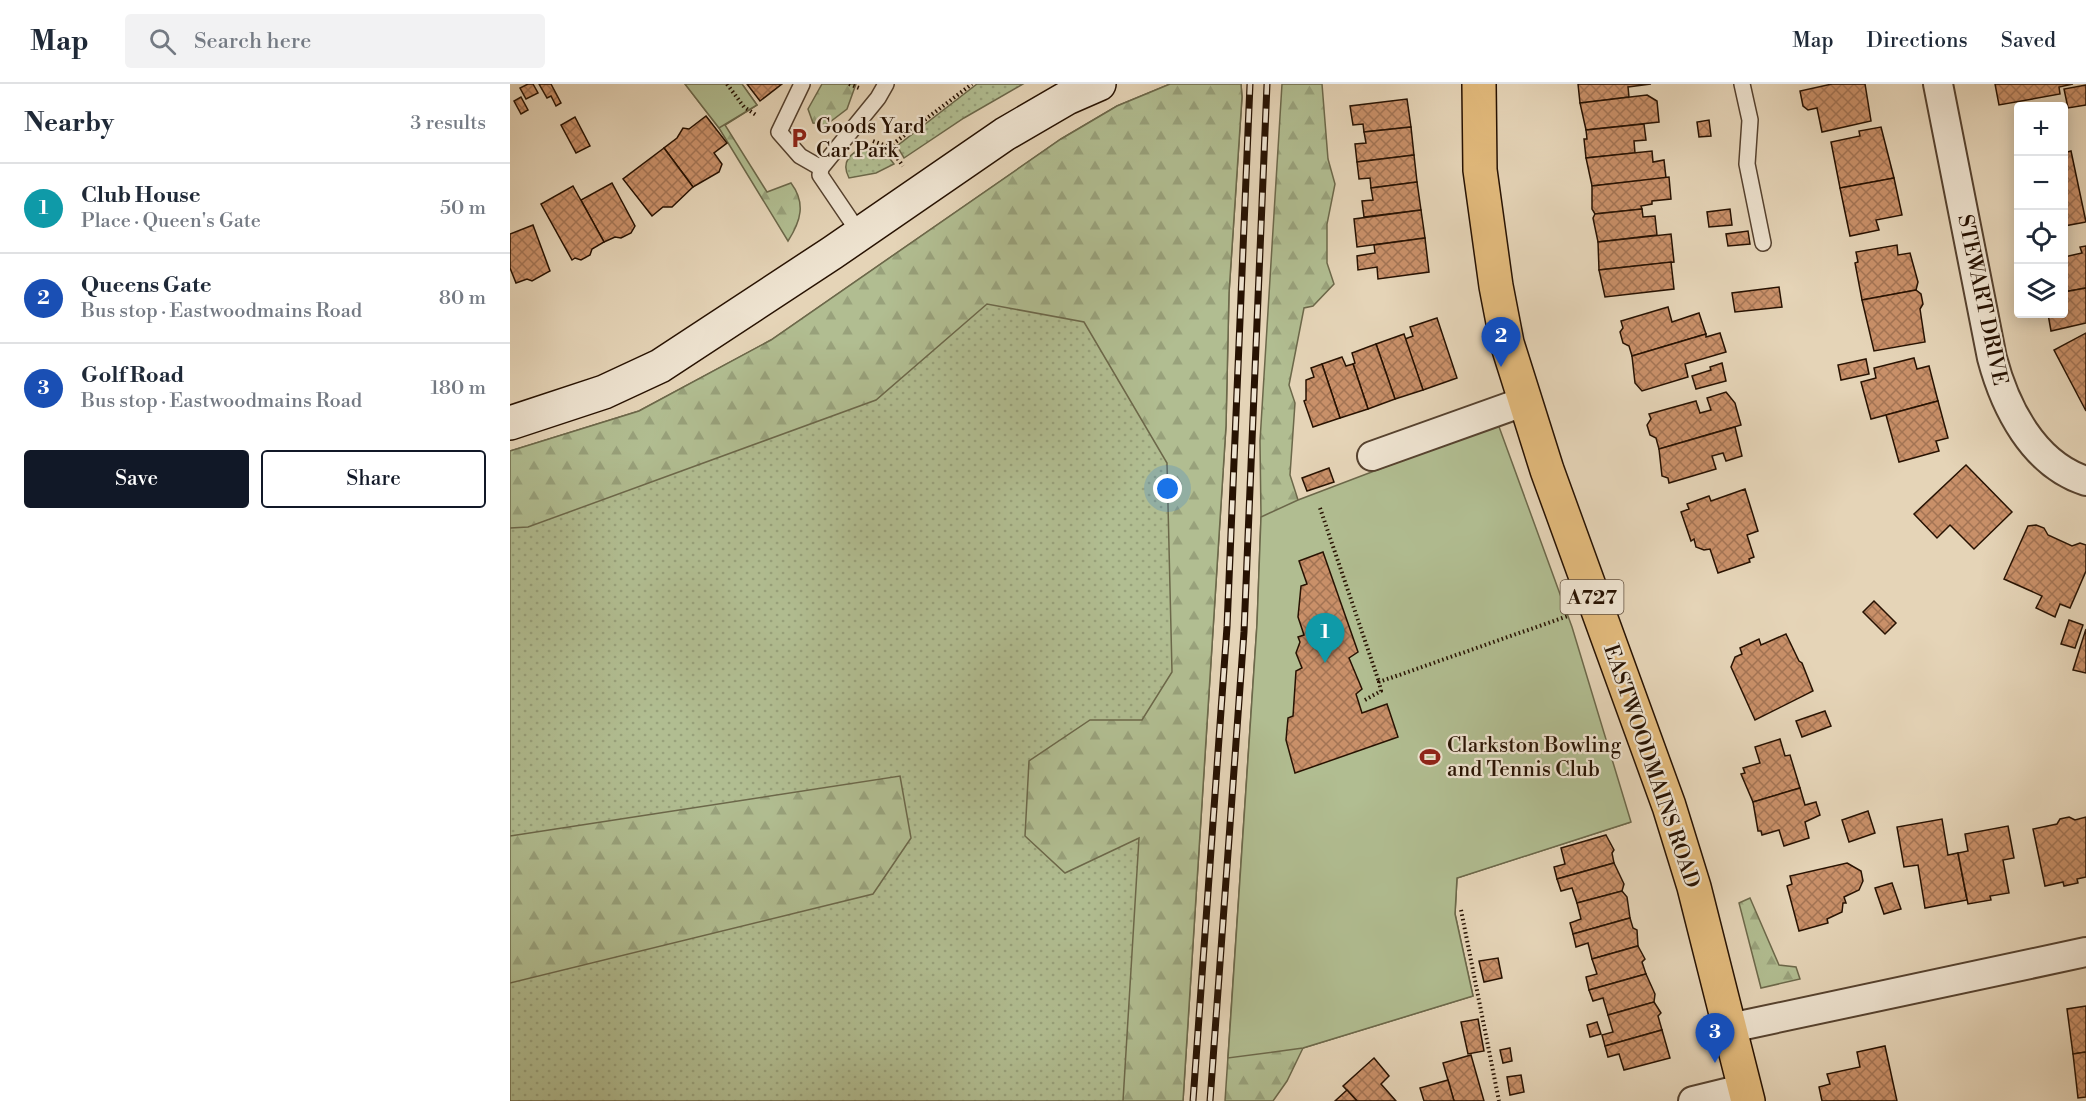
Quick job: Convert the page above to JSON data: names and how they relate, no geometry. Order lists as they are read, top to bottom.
{
  "streets": {
    "main road": ["A727", "EASTWOODMAINS ROAD"],
    "street": ["STEWART DRIVE"]
  },
  "places": {
    "parking": ["Goods Yard Car Park"],
    "sports": ["Clarkston Bowling and Tennis Club"]
  },
  "page": {
    "header": "Map",
    "search": "Search here",
    "nav": ["Map", "Directions", "Saved"],
    "heading": ["Nearby", "3 results"],
    "map_buttons": ["+", "−"],
    "list": [
      {
        "mark": "1",
        "name": "Club House",
        "note": "Place · Queen's Gate",
        "value": "50 m"
      },
      {
        "mark": "2",
        "name": "Queens Gate",
        "note": "Bus stop · Eastwoodmains Road",
        "value": "80 m"
      },
      {
        "mark": "3",
        "name": "Golf Road",
        "note": "Bus stop · Eastwoodmains Road",
        "value": "180 m"
      }
    ],
    "pins": ["2", "1", "3"],
    "buttons": ["Save", "Share"]
  }
}
